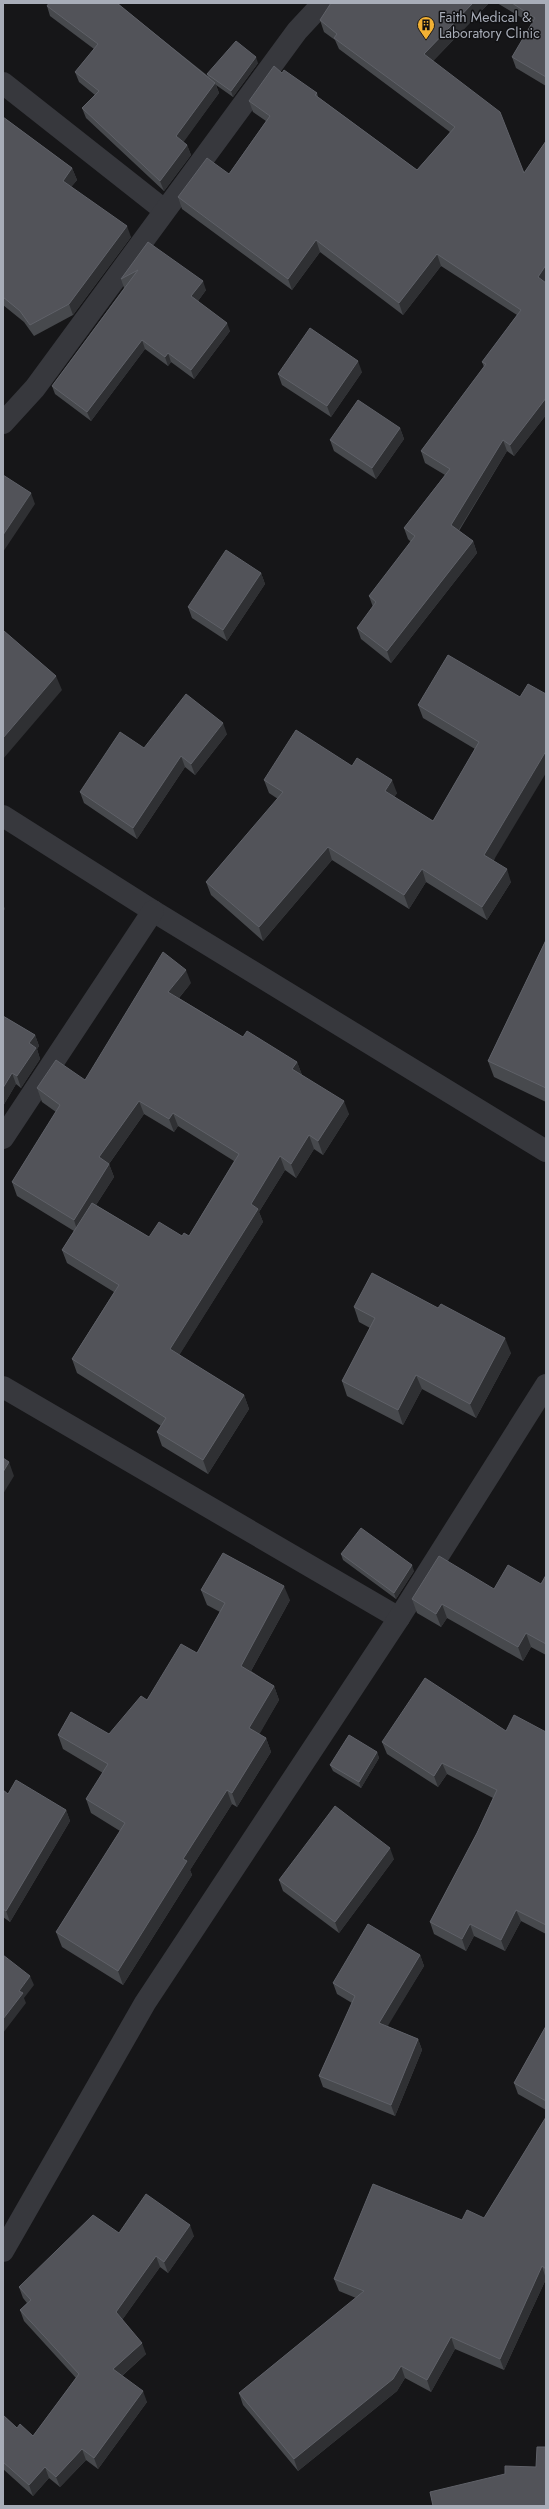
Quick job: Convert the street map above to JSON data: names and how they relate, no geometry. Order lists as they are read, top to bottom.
{
  "places": {
    "building": ["Faith Medical & Laboratory Clinic"]
  }
}
